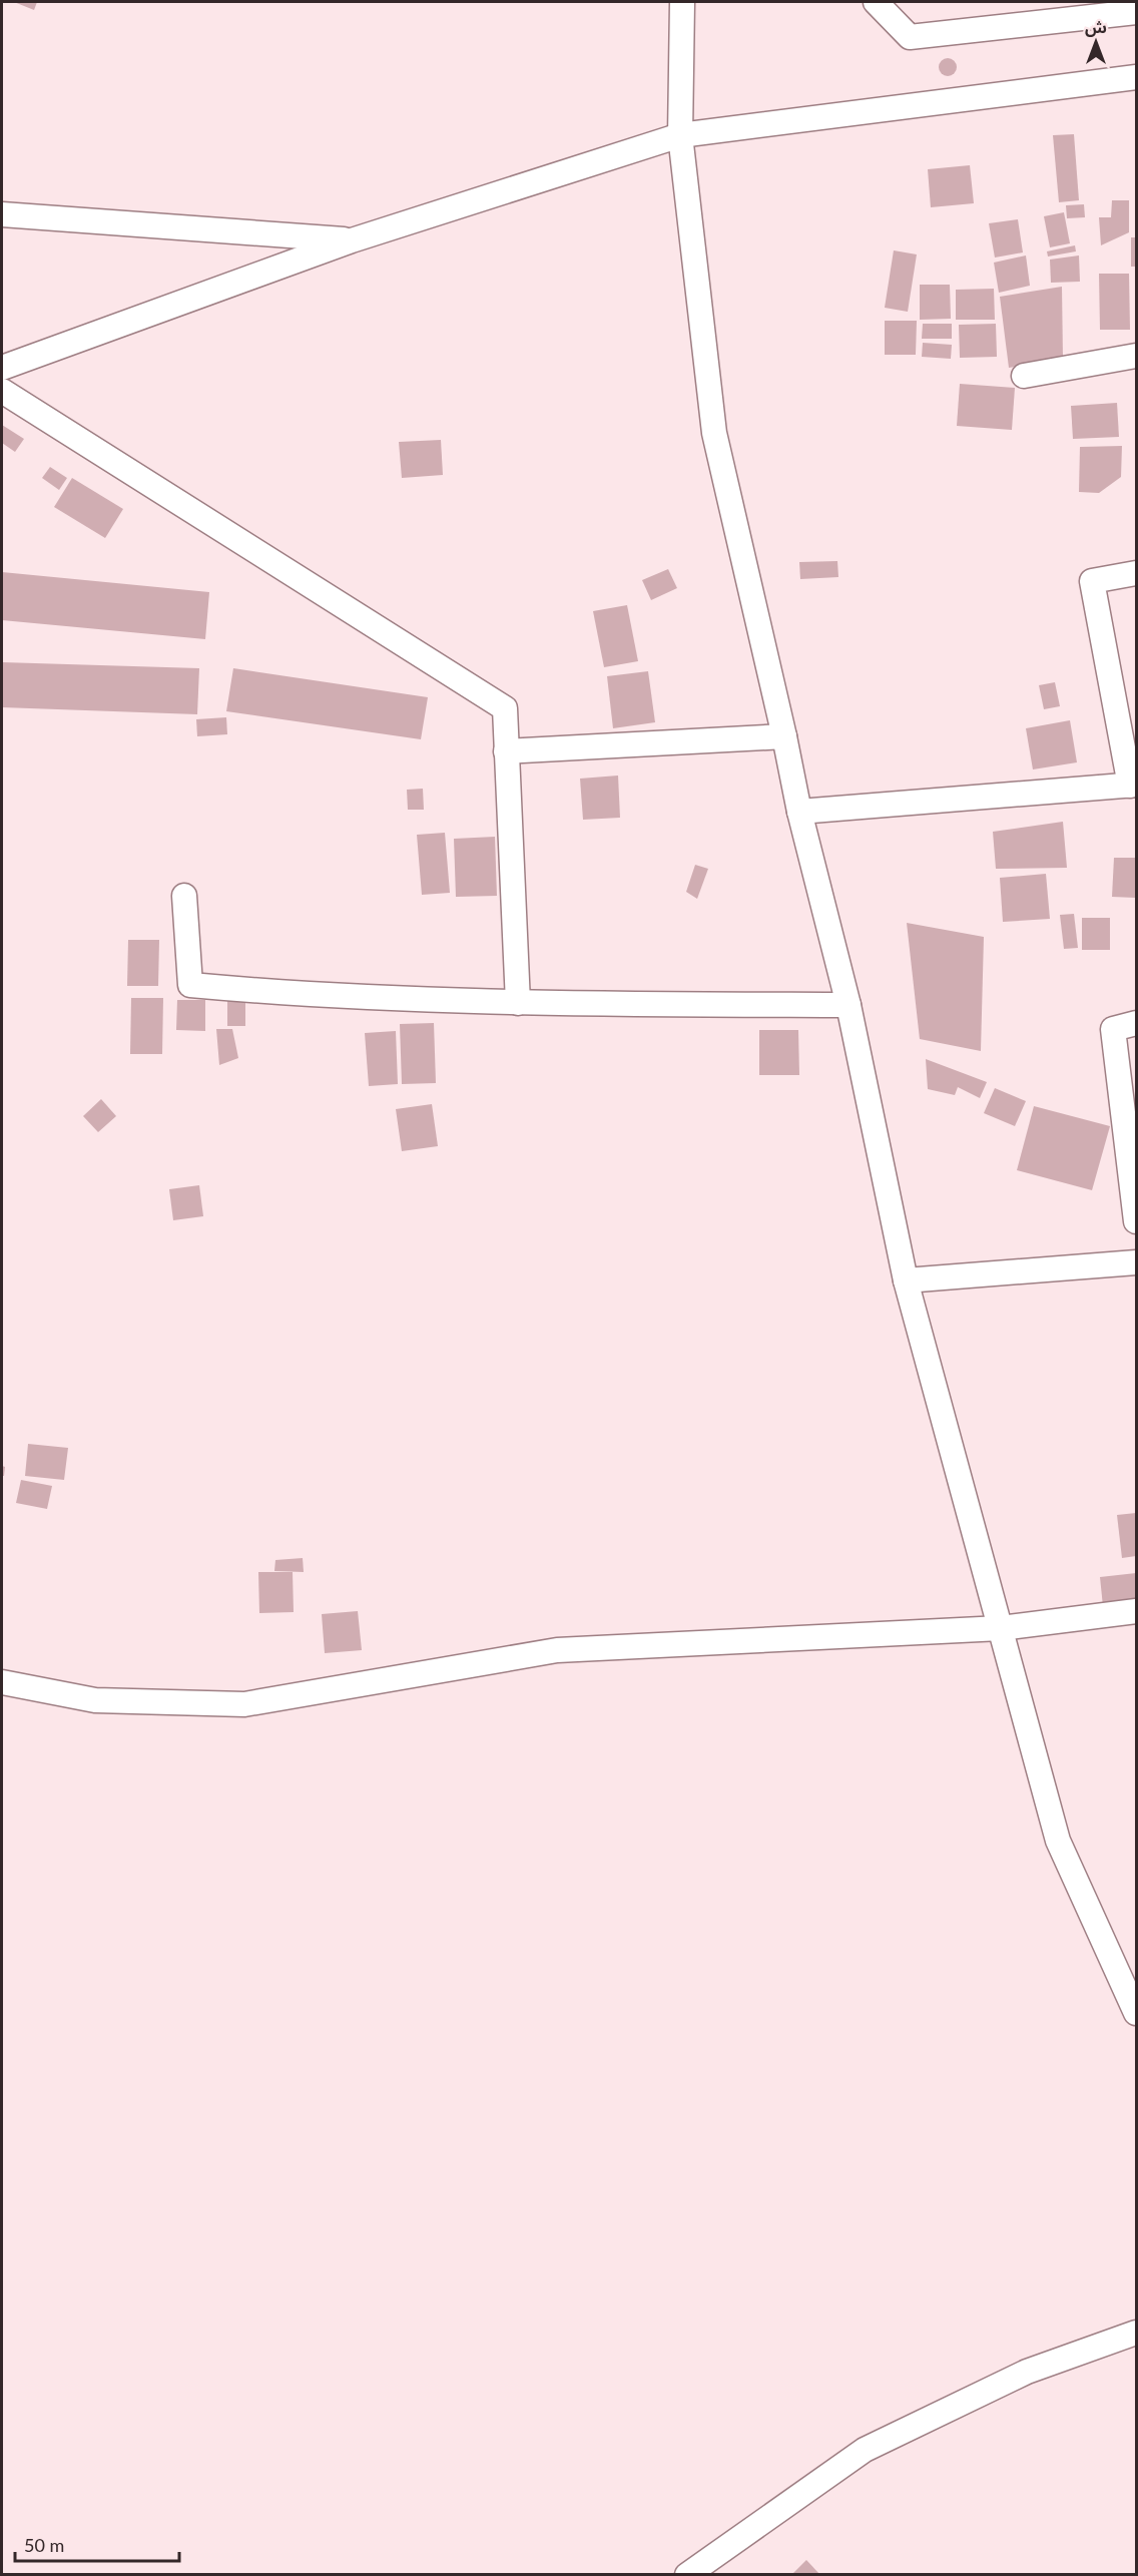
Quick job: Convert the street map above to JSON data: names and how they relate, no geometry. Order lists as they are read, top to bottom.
{
  "scale_bar": "50 m",
  "north": "top"
}
